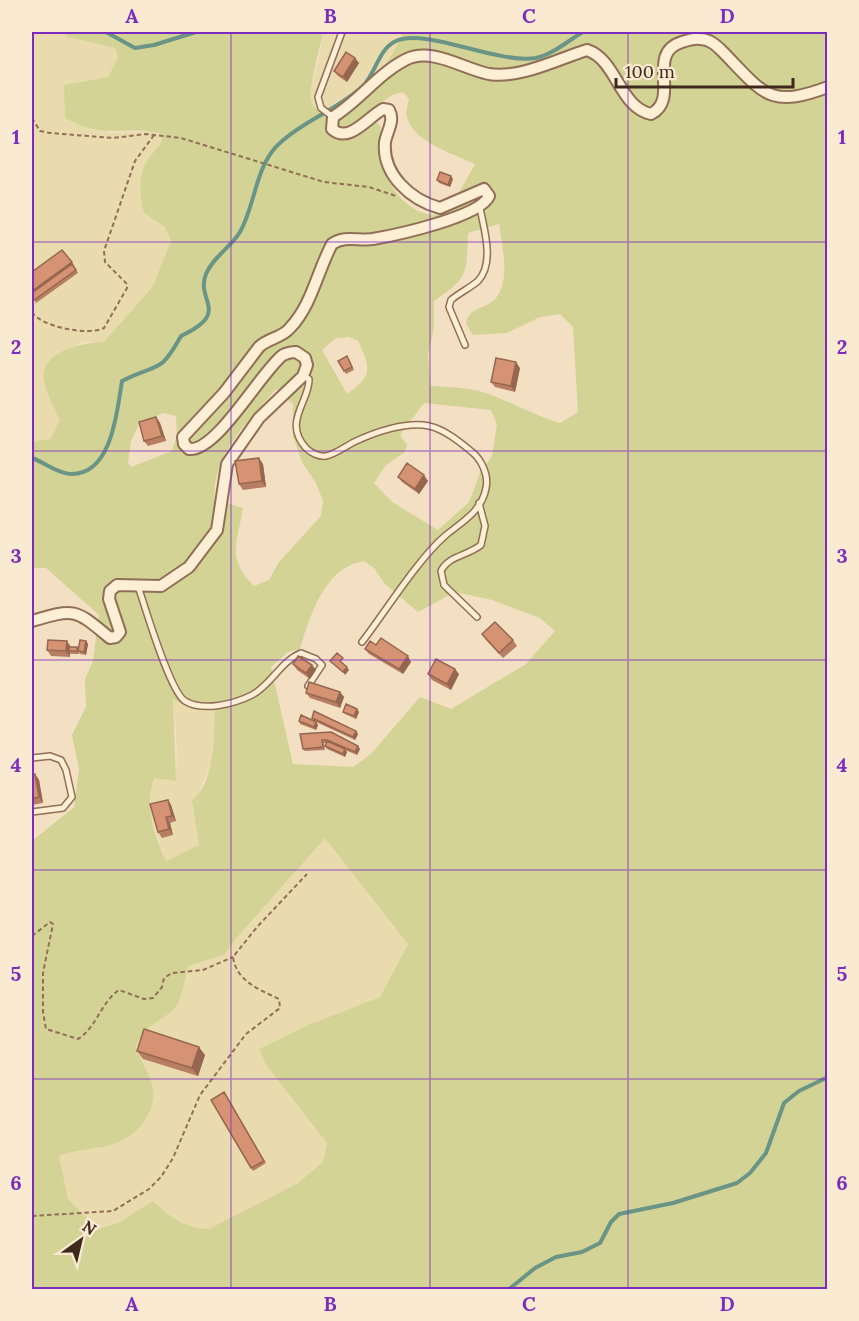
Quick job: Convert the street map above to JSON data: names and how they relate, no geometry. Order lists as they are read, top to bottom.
{
  "scale_bar": "100 m",
  "north": "top right",
  "grid": {
    "columns": [
      "A",
      "B",
      "C",
      "D"
    ],
    "rows": [
      "1",
      "2",
      "3",
      "4",
      "5",
      "6"
    ]
  }
}
